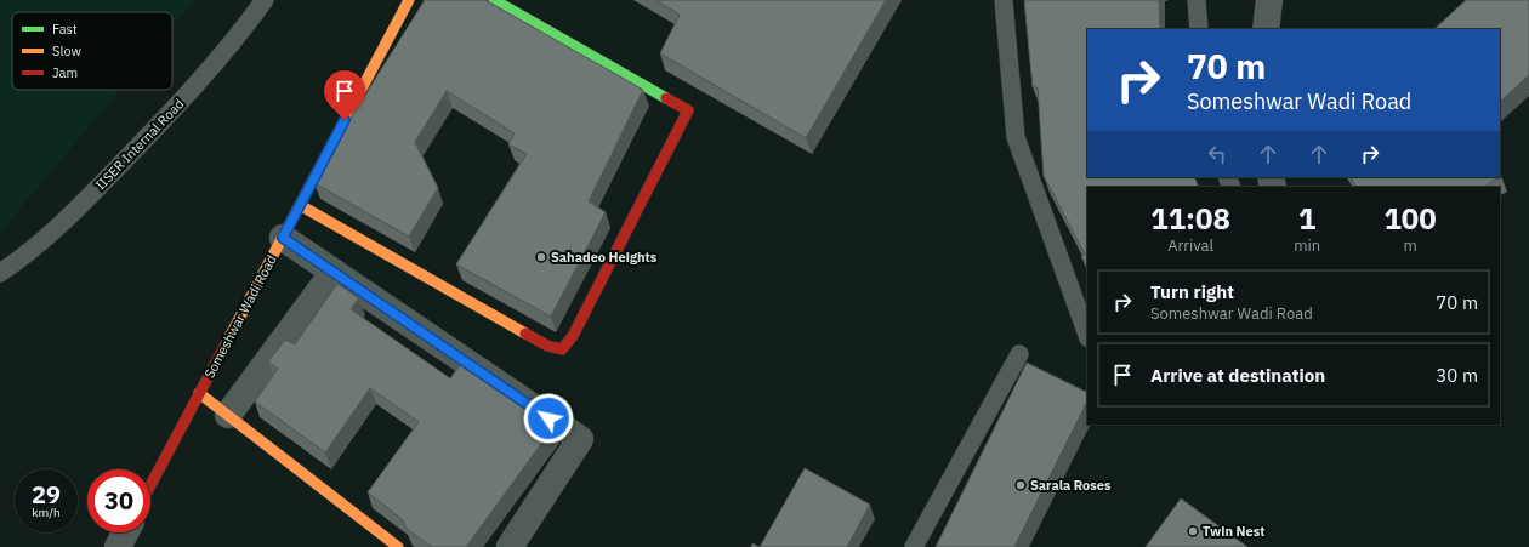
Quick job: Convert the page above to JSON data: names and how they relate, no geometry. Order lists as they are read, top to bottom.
{
  "streets": {
    "street": ["Someshwar Wadi Road"],
    "lane": ["IISER Internal Road"]
  },
  "places": ["Sahadeo Heights", "Sarala Roses", "Twin Nest"],
  "legend": ["Fast", "Slow", "Jam"],
  "page": {
    "turn": ["70 m", "Someshwar Wadi Road"],
    "eta": [
      "11:08",
      "Arrival",
      "1",
      "min",
      "100",
      "m"
    ],
    "list": [
      {
        "name": "Turn right",
        "note": "Someshwar Wadi Road",
        "value": "70 m"
      },
      {
        "name": "Arrive at destination",
        "value": "30 m"
      }
    ],
    "speed": "29 km/h",
    "limit": "30"
  }
}
